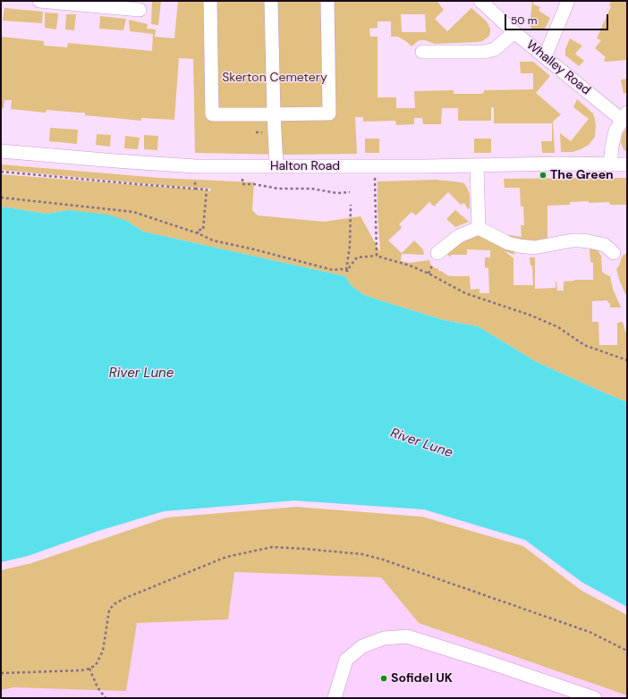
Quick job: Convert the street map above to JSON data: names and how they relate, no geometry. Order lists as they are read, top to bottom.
{
  "streets": {
    "street": ["Whalley Road", "Halton Road"]
  },
  "water": ["River Lune"],
  "parks": ["Skerton Cemetery"],
  "places": ["The Green", "Sofidel UK"],
  "scale_bar": "50 m"
}
